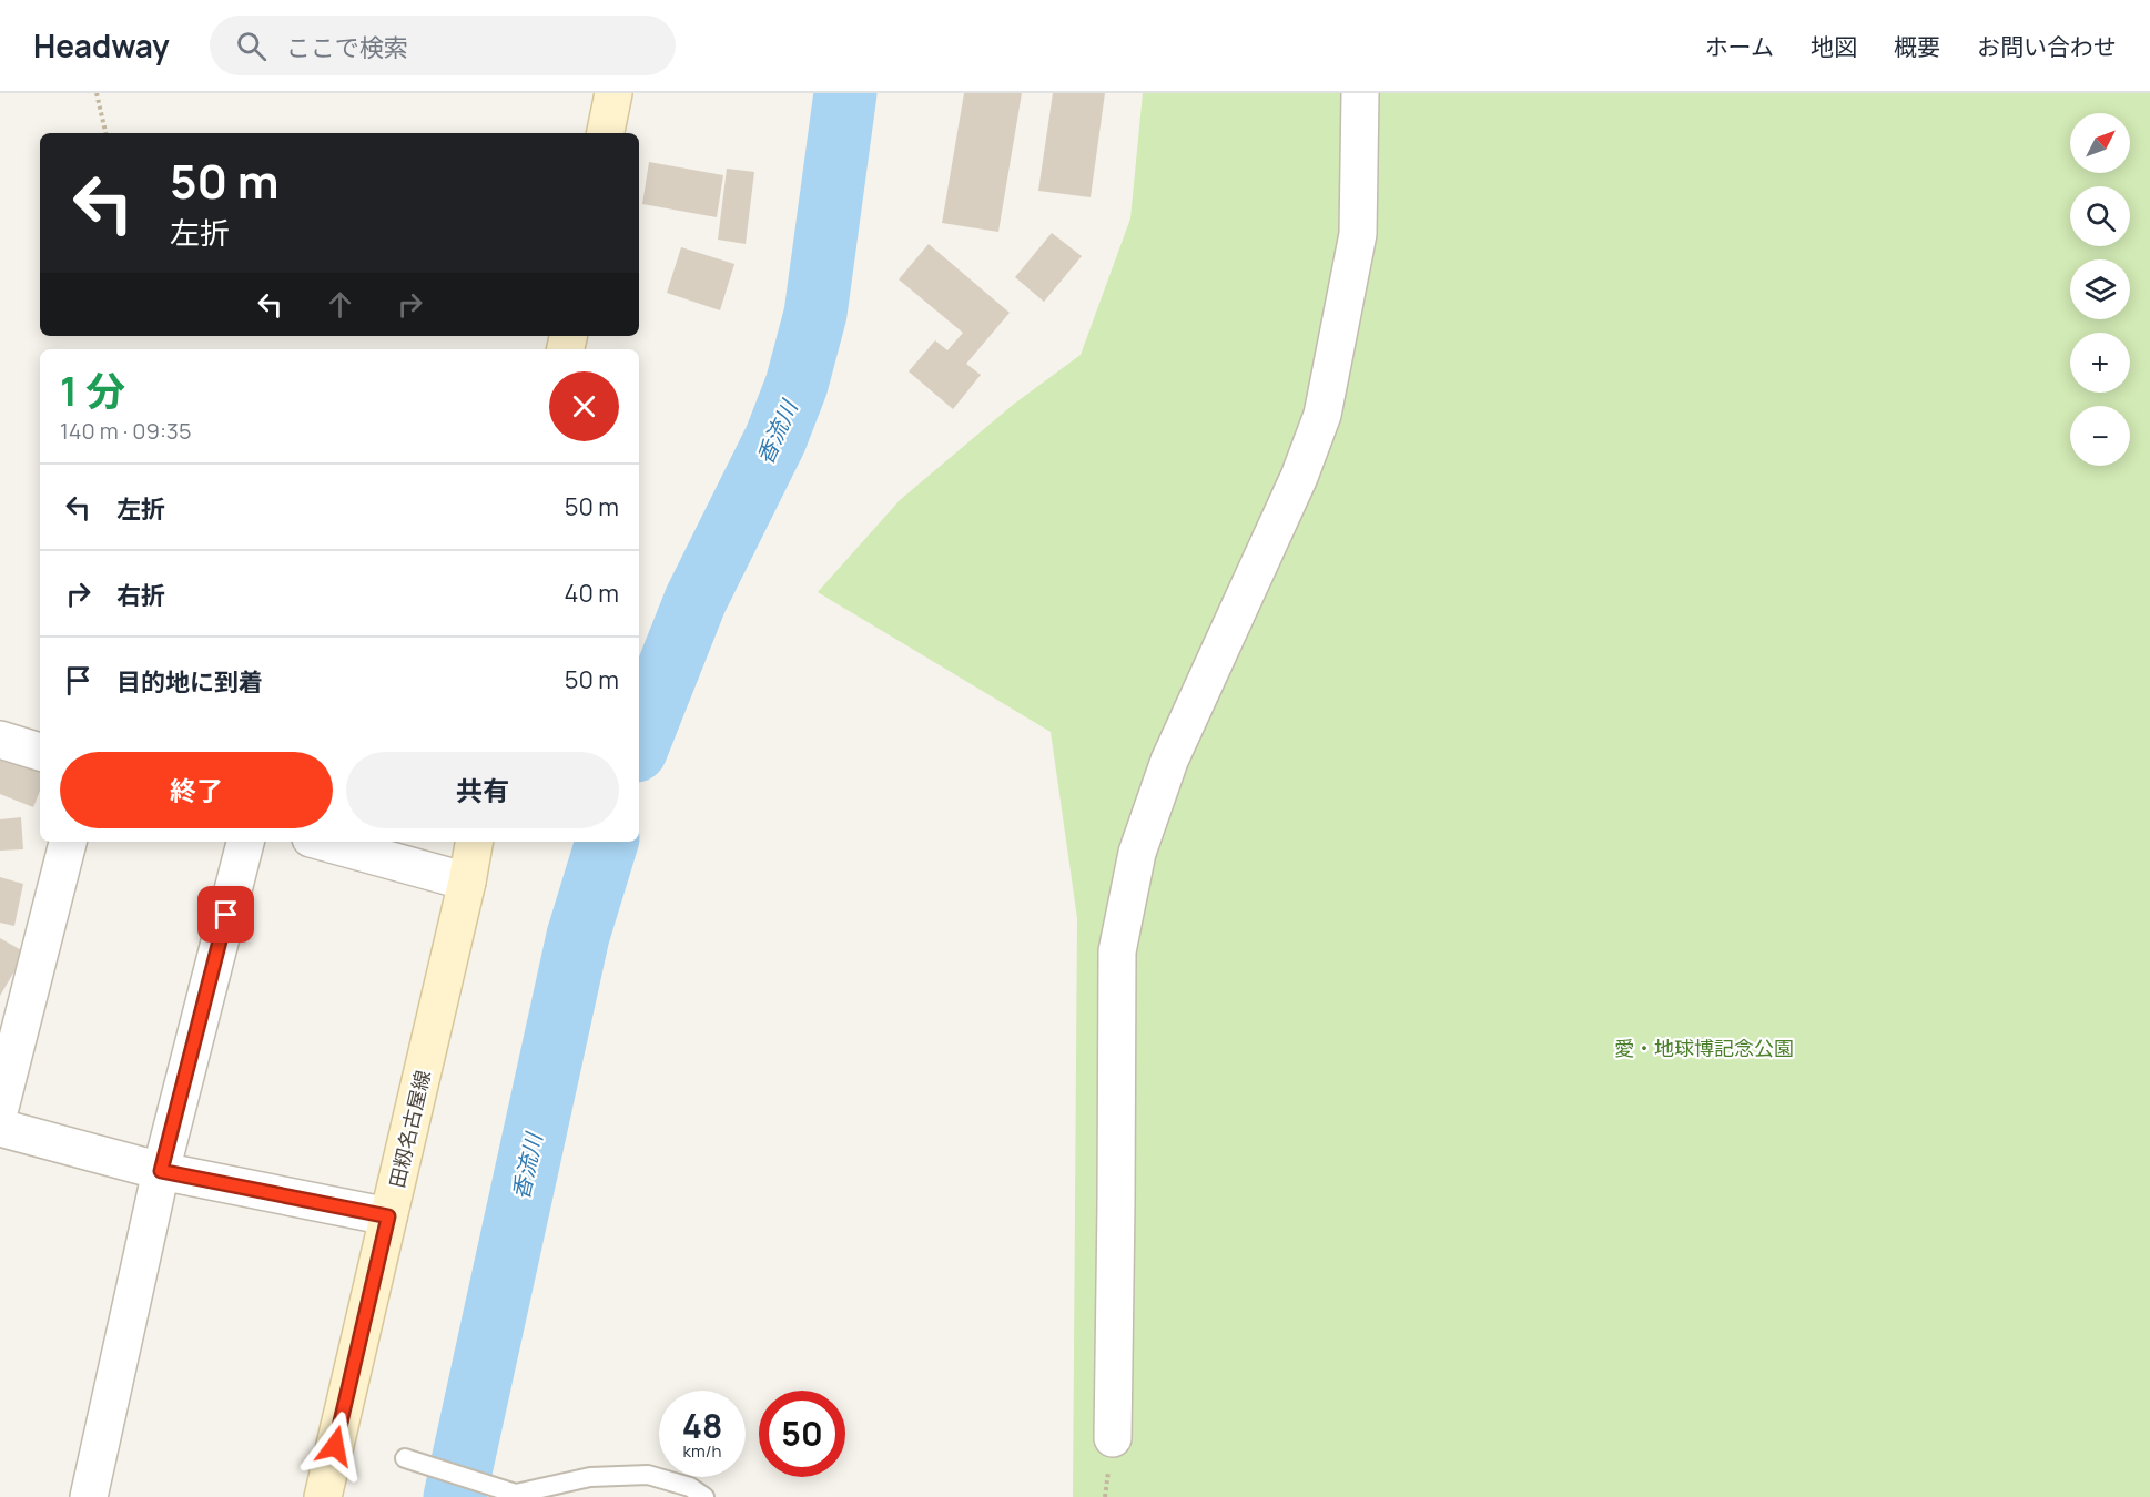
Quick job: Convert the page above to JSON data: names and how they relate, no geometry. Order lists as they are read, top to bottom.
{
  "streets": {
    "main road": ["田籾名古屋線"]
  },
  "water": ["香流川"],
  "parks": ["愛・地球博記念公園"],
  "north": "top right",
  "page": {
    "header": "Headway",
    "search": "ここで検索",
    "nav": [
      "ホーム",
      "地図",
      "概要",
      "お問い合わせ"
    ],
    "map_buttons": ["+", "−"],
    "turn": ["50 m", "左折"],
    "heading": ["1 分", "140 m · 09:35"],
    "list": [
      {
        "name": "左折",
        "value": "50 m"
      },
      {
        "name": "右折",
        "value": "40 m"
      },
      {
        "name": "目的地に到着",
        "value": "50 m"
      }
    ],
    "buttons": ["終了", "共有"],
    "speed": "48 km/h",
    "limit": "50"
  }
}
